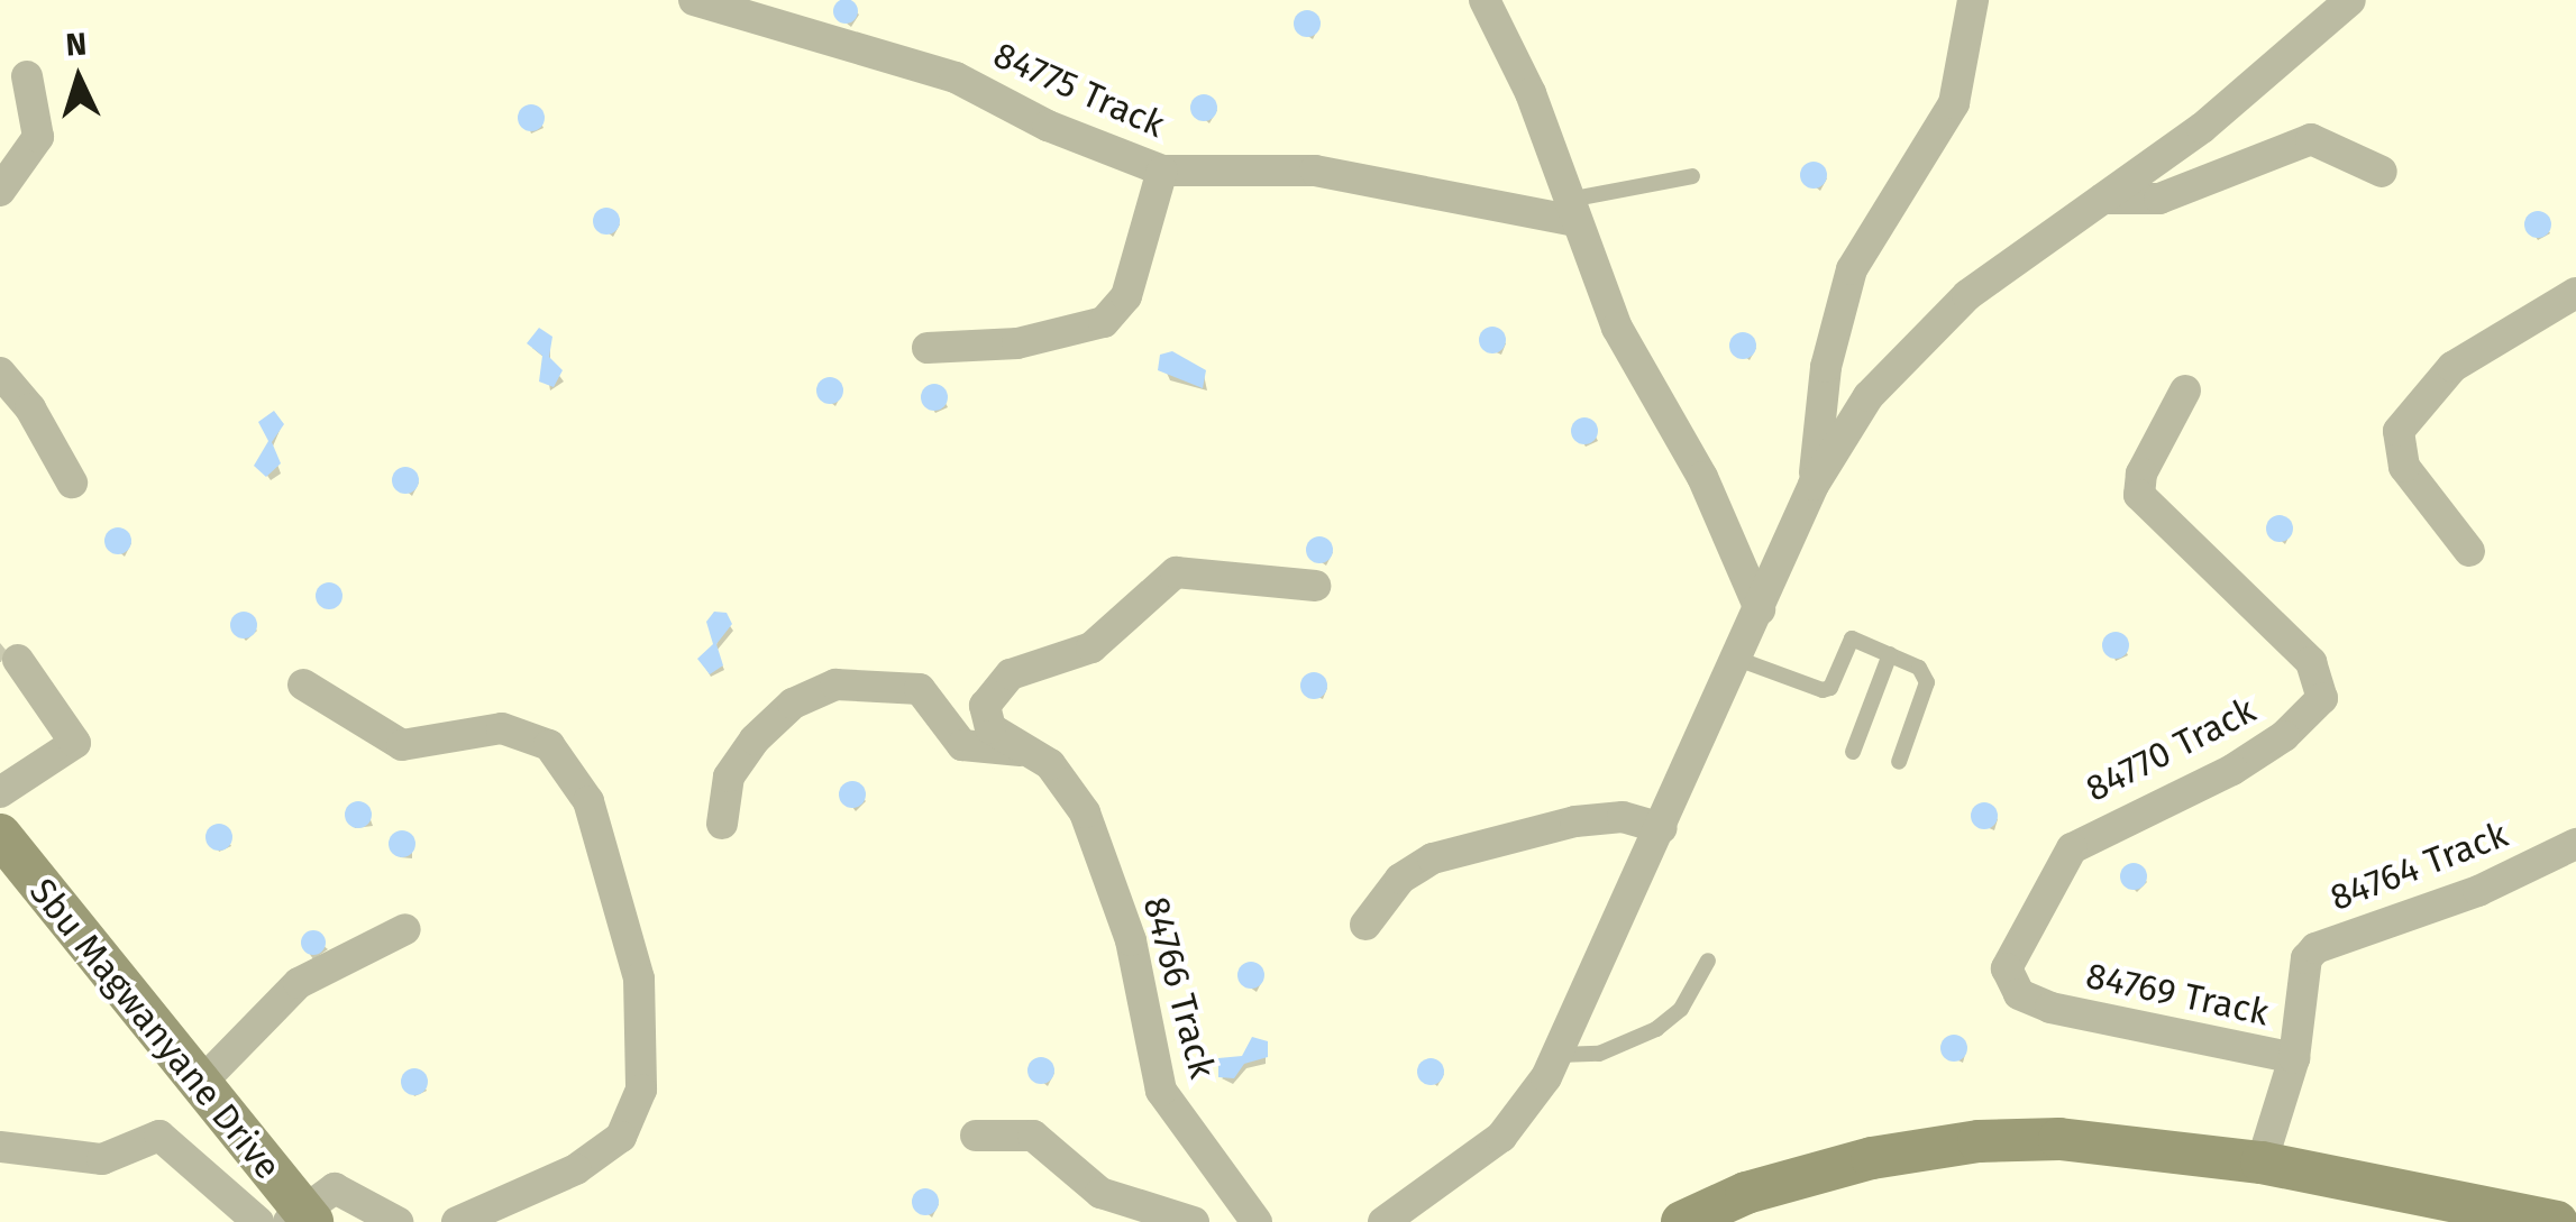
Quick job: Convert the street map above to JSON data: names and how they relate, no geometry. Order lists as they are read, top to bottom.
{
  "streets": {
    "main road": ["Sbu Magwanyane Drive"],
    "street": [
      "84775 Track",
      "84770 Track",
      "84764 Track",
      "84766 Track",
      "84769 Track"
    ]
  },
  "crossings": [
    ["84770 Track", "84769 Track"],
    ["84764 Track", "84769 Track"]
  ],
  "north": "top"
}
